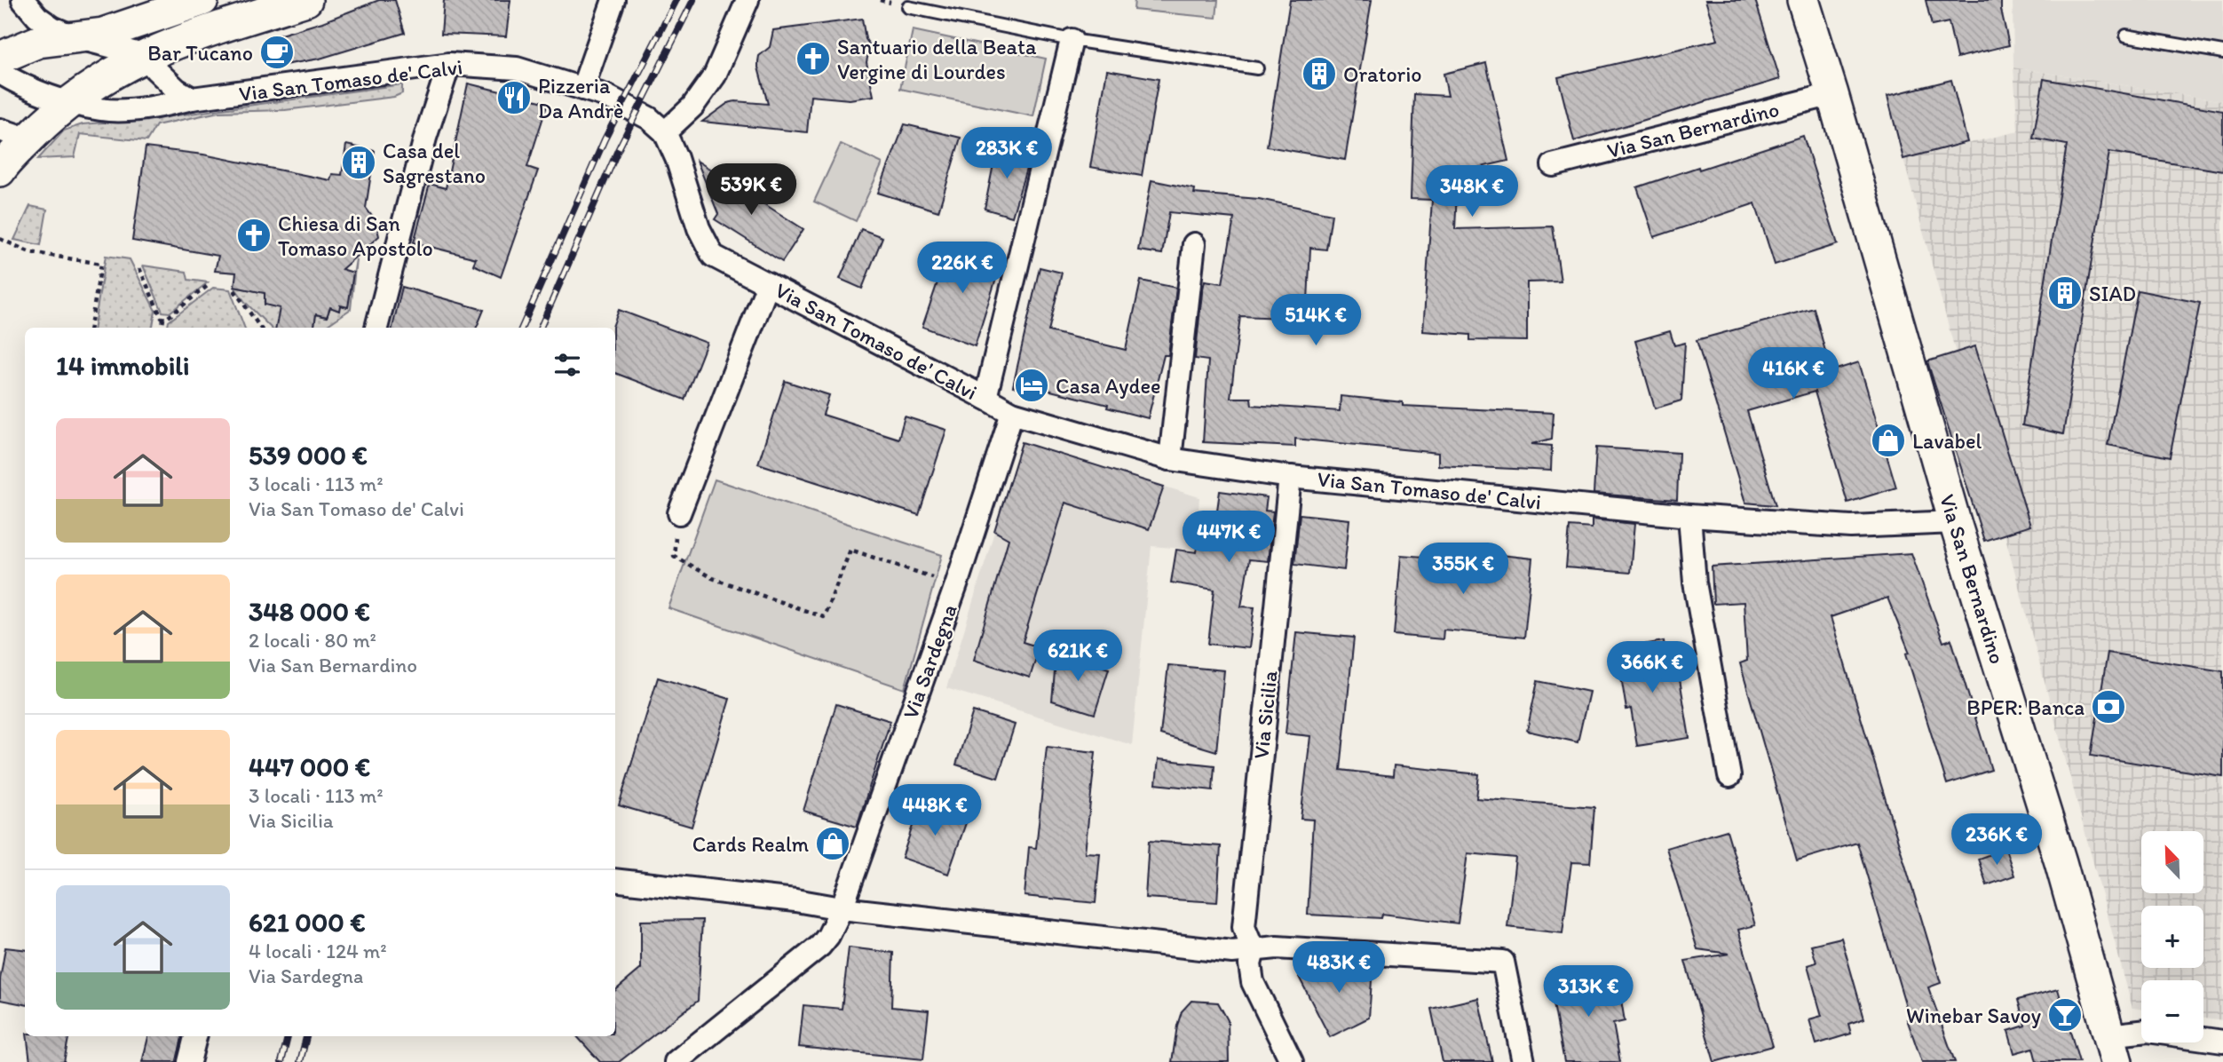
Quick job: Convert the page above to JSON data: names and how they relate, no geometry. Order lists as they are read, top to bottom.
{
  "streets": {
    "main road": ["Via San Bernardino"],
    "street": ["Via San Tomaso de' Calvi", "Via Sardegna", "Via Sicilia"]
  },
  "crossings": [
    ["Via San Tomaso de' Calvi", "Via San Bernardino"],
    ["Via San Tomaso de' Calvi", "Via Sardegna"],
    ["Via San Tomaso de' Calvi", "Via Sicilia"]
  ],
  "places": {
    "cafe": ["Bar Tucano"],
    "church": ["Santuario della Beata Vergine di Lourdes", "Chiesa di San Tomaso Apostolo"],
    "building": ["Oratorio", "Casa del Sagrestano", "SIAD"],
    "restaurant": ["Pizzeria Da Andrè"],
    "hotel": ["Casa Aydee"],
    "shop": ["Lavabel", "Cards Realm"],
    "bank": ["BPER: Banca"],
    "bar": ["Winebar Savoy"]
  },
  "north": "top left",
  "page": {
    "price": [
      "283K €",
      "539K €",
      "348K €",
      "226K €",
      "514K €",
      "416K €",
      "447K €",
      "355K €",
      "621K €",
      "366K €",
      "448K €",
      "236K €",
      "483K €",
      "313K €"
    ],
    "heading": "14 immobili",
    "list": [
      {
        "name": "539 000 €",
        "note": "3 locali · 113 m² · Via San Tomaso de' Calvi"
      },
      {
        "name": "348 000 €",
        "note": "2 locali · 80 m² · Via San Bernardino"
      },
      {
        "name": "447 000 €",
        "note": "3 locali · 113 m² · Via Sicilia"
      },
      {
        "name": "621 000 €",
        "note": "4 locali · 124 m² · Via Sardegna"
      }
    ],
    "map_buttons": ["+", "−"]
  }
}
